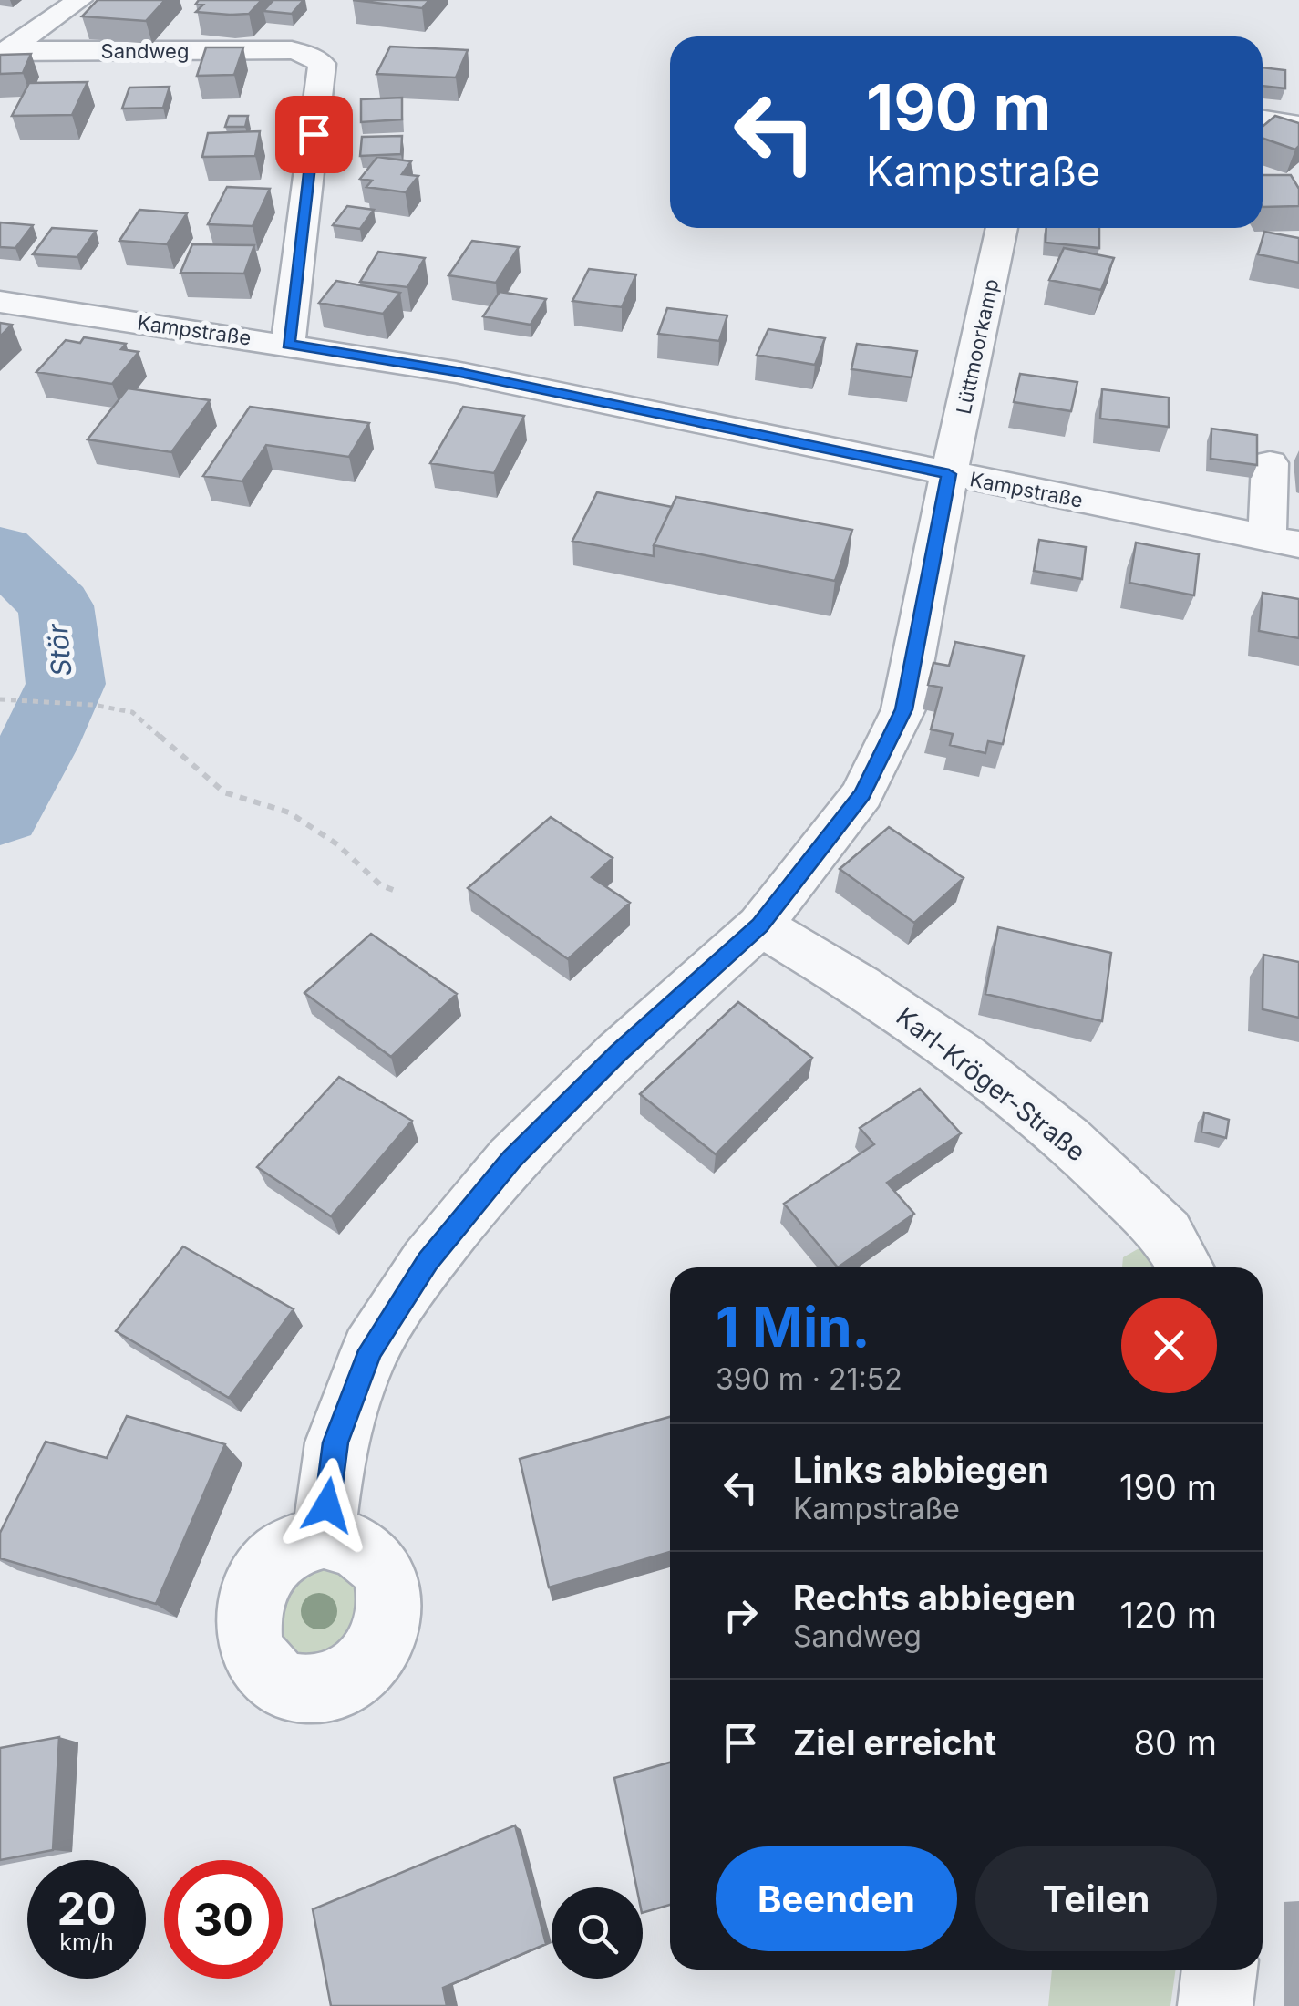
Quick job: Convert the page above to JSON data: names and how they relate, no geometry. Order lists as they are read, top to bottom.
{
  "streets": {
    "street": [
      "Sandweg",
      "Kampstraße",
      "Lüttmoorkamp",
      "Karl-Kröger-Straße"
    ]
  },
  "crossings": [
    ["Sandweg", "Kampstraße"],
    ["Kampstraße", "Lüttmoorkamp"],
    ["Lüttmoorkamp", "Karl-Kröger-Straße"]
  ],
  "water": ["Stör"],
  "page": {
    "turn": ["190 m", "Kampstraße"],
    "heading": ["1 Min.", "390 m · 21:52"],
    "list": [
      {
        "name": "Links abbiegen",
        "note": "Kampstraße",
        "value": "190 m"
      },
      {
        "name": "Rechts abbiegen",
        "note": "Sandweg",
        "value": "120 m"
      },
      {
        "name": "Ziel erreicht",
        "value": "80 m"
      }
    ],
    "buttons": ["Beenden", "Teilen"],
    "speed": "20 km/h",
    "limit": "30"
  }
}
